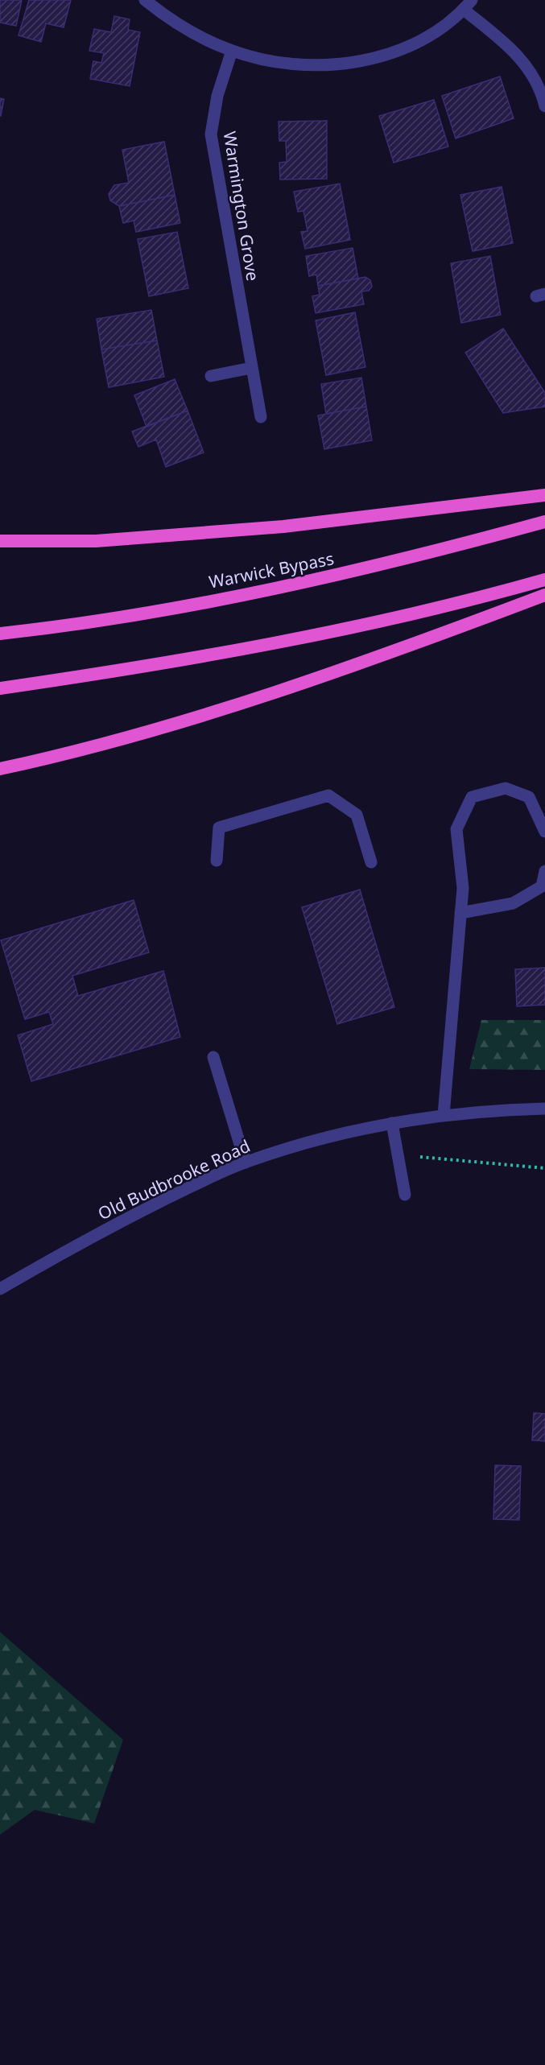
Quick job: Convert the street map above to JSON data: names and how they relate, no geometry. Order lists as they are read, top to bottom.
{
  "streets": {
    "highway": ["Warwick Bypass"],
    "street": ["Warmington Grove", "Old Budbrooke Road"]
  }
}
